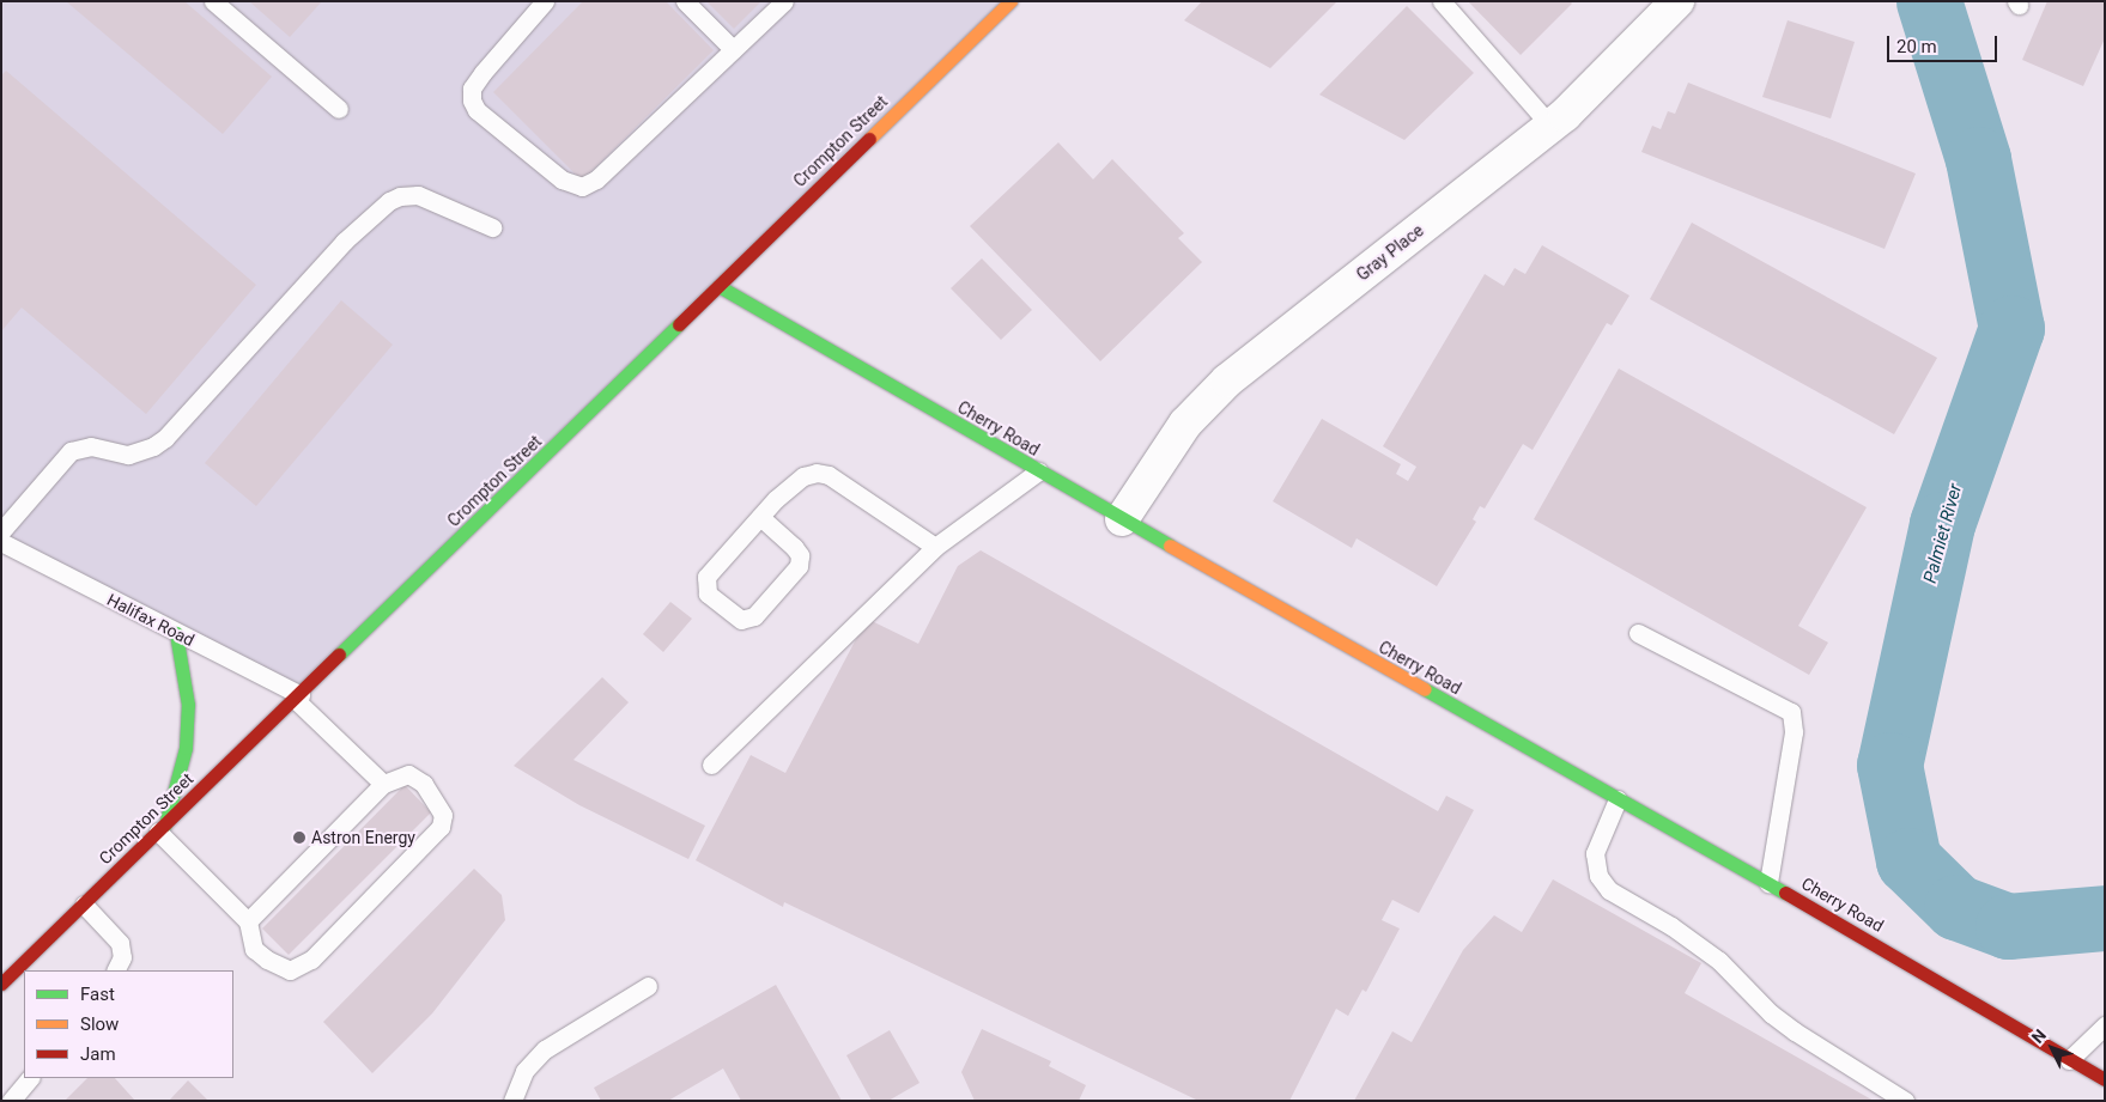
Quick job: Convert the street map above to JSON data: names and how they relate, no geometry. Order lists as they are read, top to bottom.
{
  "streets": {
    "street": ["Crompton Street", "Gray Place", "Cherry Road"],
    "lane": ["Halifax Road"]
  },
  "crossings": [
    ["Crompton Street", "Cherry Road"],
    ["Crompton Street", "Halifax Road"],
    ["Gray Place", "Cherry Road"]
  ],
  "water": ["Palmiet River"],
  "places": ["Astron Energy"],
  "legend": ["Fast", "Slow", "Jam"],
  "scale_bar": "20 m",
  "north": "top left"
}
